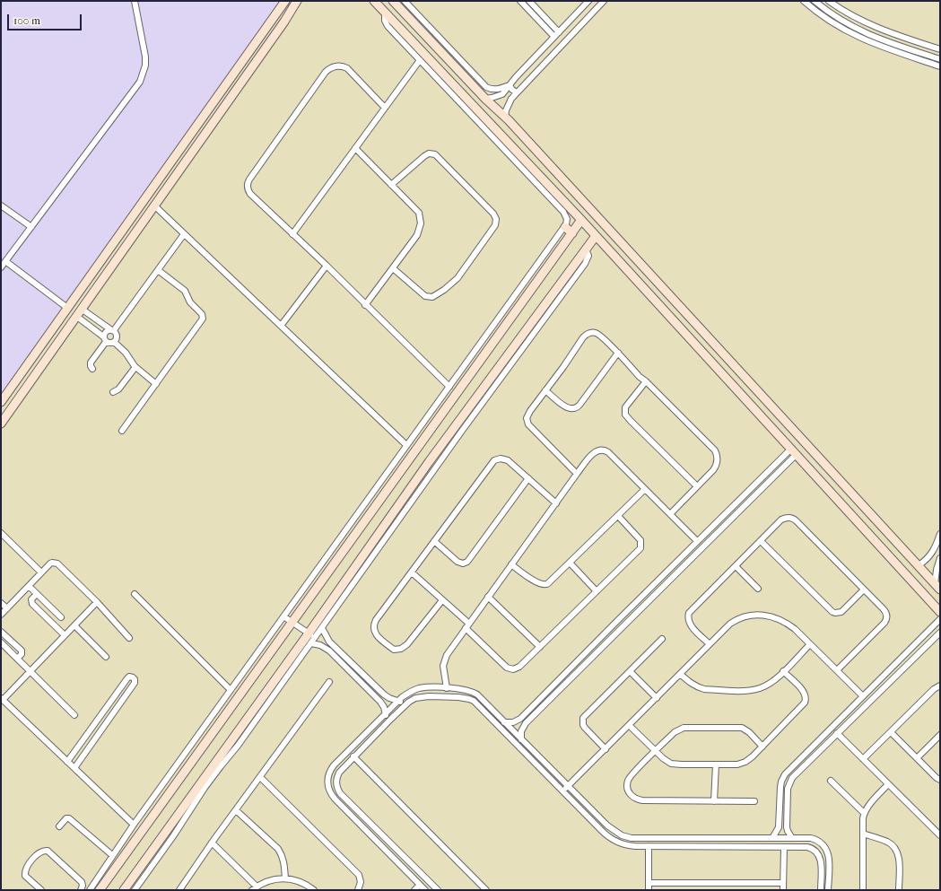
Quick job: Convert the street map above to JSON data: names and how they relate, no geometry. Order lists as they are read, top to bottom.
{
  "scale_bar": "100 m"
}
